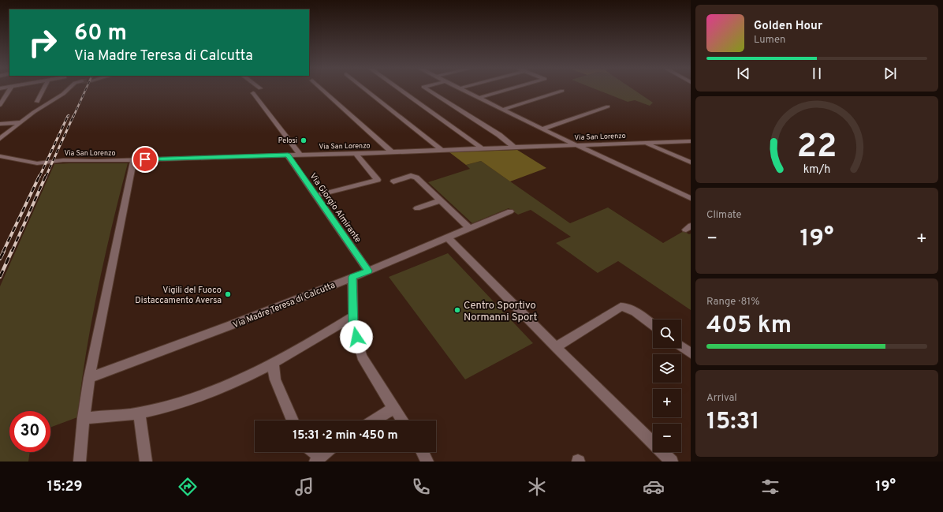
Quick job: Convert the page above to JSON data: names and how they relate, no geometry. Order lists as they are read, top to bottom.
{
  "streets": {
    "street": ["Via San Lorenzo", "Via Giorgio Almirante", "Via Madre Teresa di Calcutta"]
  },
  "crossings": [
    ["Via San Lorenzo", "Via Giorgio Almirante"],
    ["Via Giorgio Almirante", "Via Madre Teresa di Calcutta"]
  ],
  "places": ["Pelosi", "Vigili del Fuoco Distaccamento Aversa", "Centro Sportivo Normanni Sport"],
  "page": {
    "turn": ["60 m", "Via Madre Teresa di Calcutta"],
    "song": ["Golden Hour", "Lumen"],
    "tile": [
      "Climate",
      ["Range · 81%", "405 km"],
      ["Arrival", "15:31"]
    ],
    "heat": ["−", "19°", "+"],
    "map_buttons": ["+", "−"],
    "limit": "30",
    "trip": "15:31 · 2 min · 450 m",
    "tabs": ["15:29", "19°"],
    "gauge": ["22", "km/h"]
  }
}
